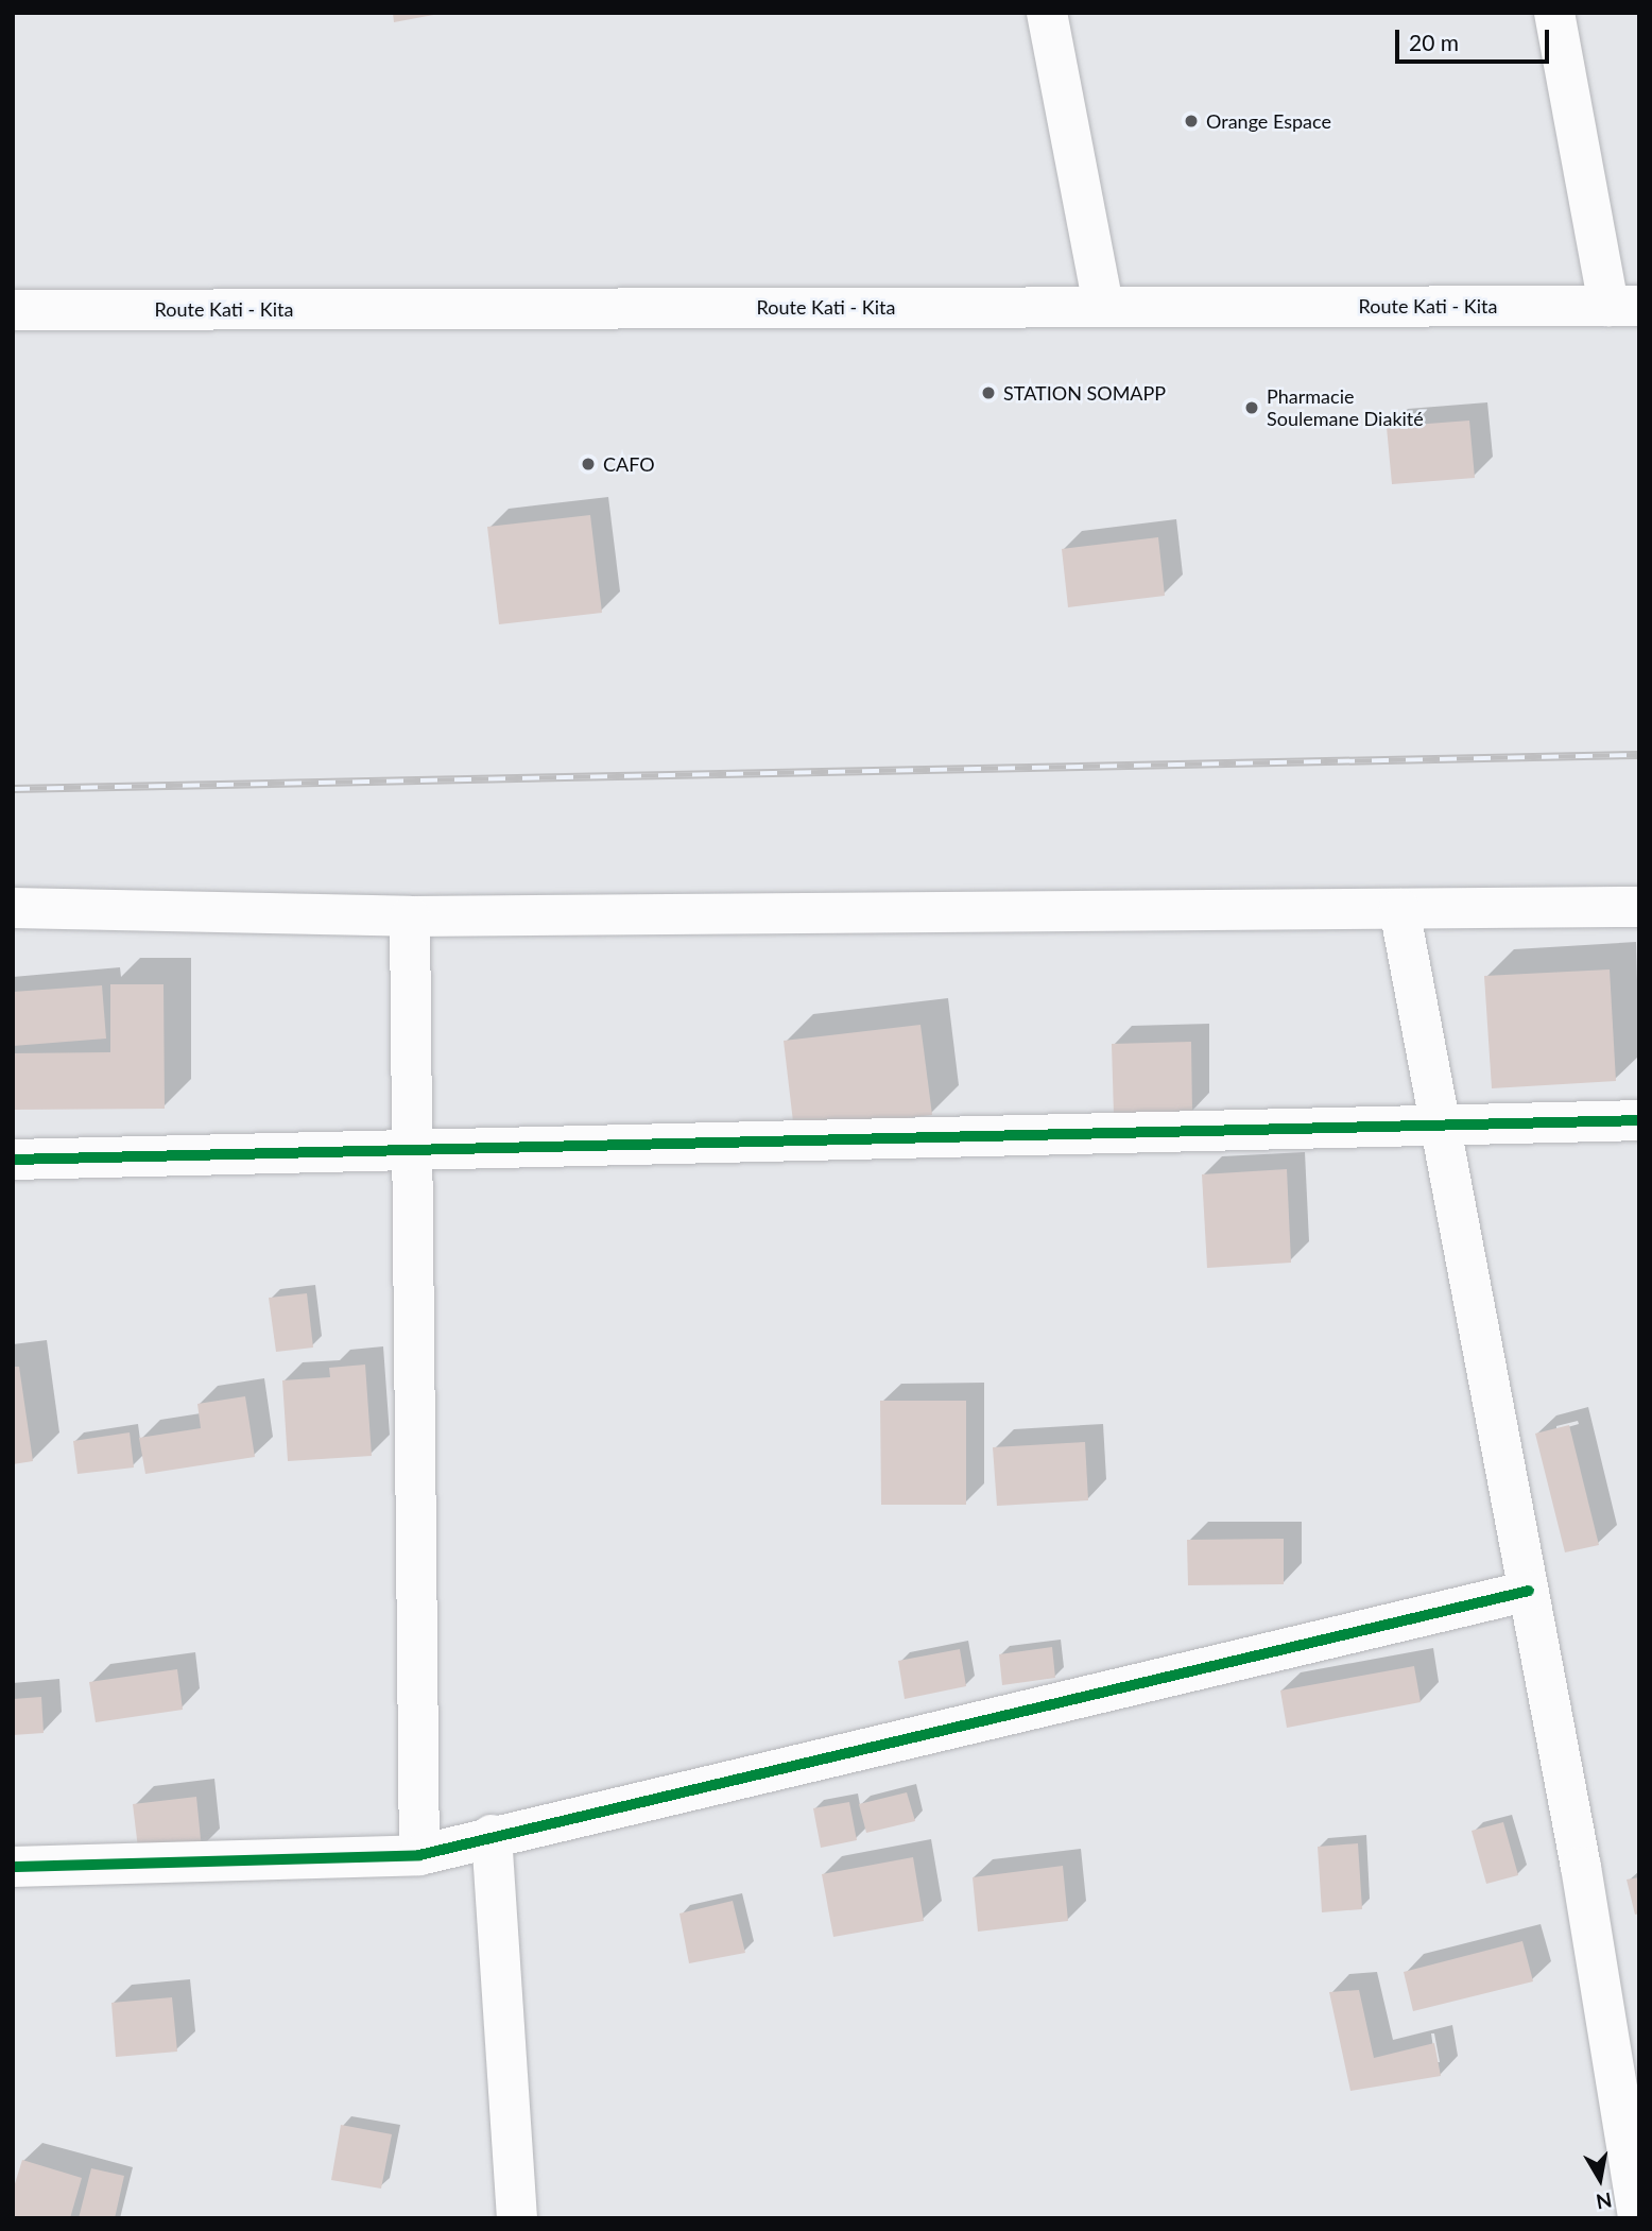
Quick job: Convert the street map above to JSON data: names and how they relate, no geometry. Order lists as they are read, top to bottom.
{
  "streets": {
    "street": ["Route Kati - Kita"]
  },
  "places": [
    "Orange Espace",
    "STATION SOMAPP",
    "Pharmacie Soulemane Diakité",
    "CAFO"
  ],
  "scale_bar": "20 m",
  "north": "bottom"
}
